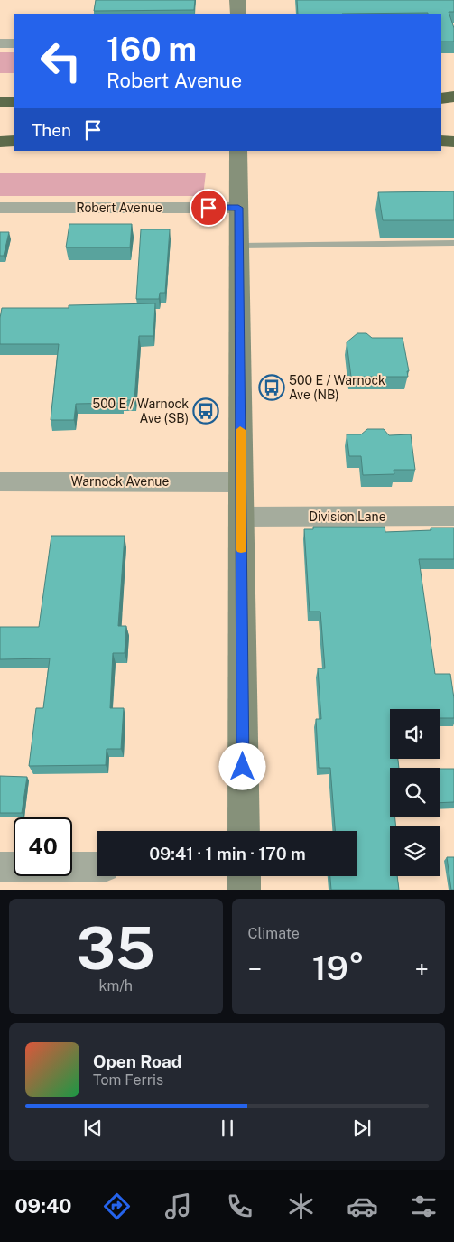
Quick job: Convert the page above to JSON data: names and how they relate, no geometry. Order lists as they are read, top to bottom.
{
  "streets": {
    "street": ["Robert Avenue", "Warnock Avenue", "Division Lane"]
  },
  "places": {
    "bus stop": ["500 E / Warnock Ave (NB)", "500 E / Warnock Ave (SB)"]
  },
  "page": {
    "turn": ["160 m", "Robert Avenue"],
    "then": "Then",
    "limit": "40",
    "trip": "09:41 · 1 min · 170 m",
    "tile": [
      ["35", "km/h"],
      "Climate"
    ],
    "heat": ["−", "19°", "+"],
    "song": ["Open Road", "Tom Ferris"],
    "tabs": "09:40"
  }
}
